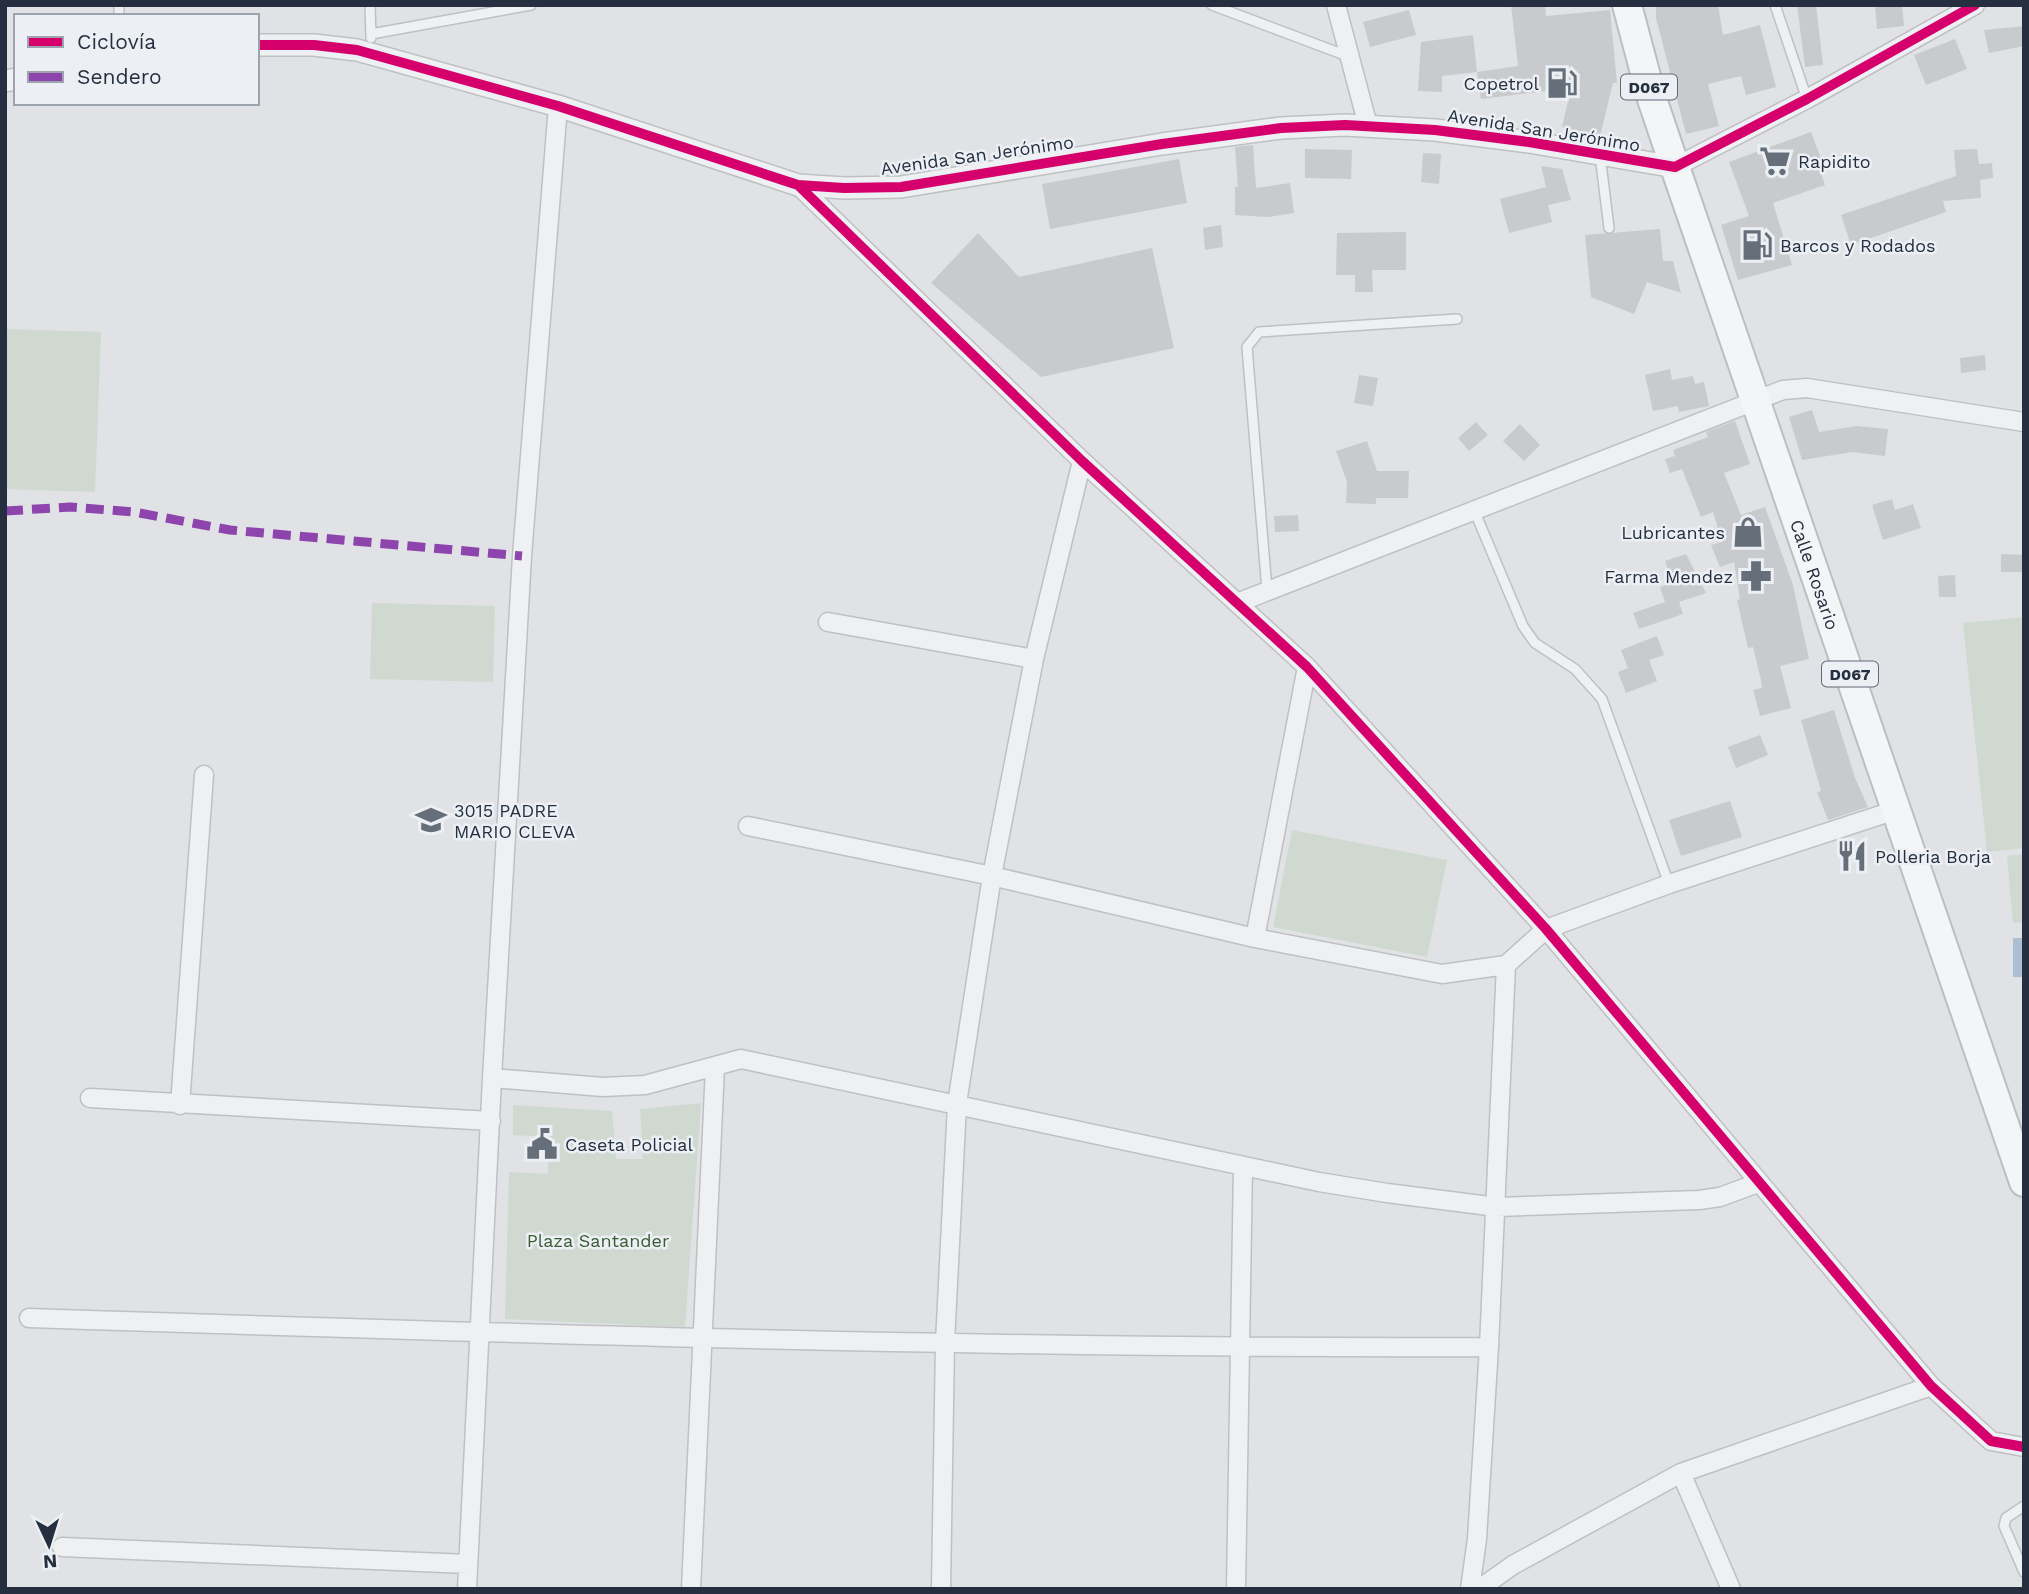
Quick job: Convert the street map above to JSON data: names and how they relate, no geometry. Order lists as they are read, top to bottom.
{
  "streets": {
    "main road": ["D067", "Calle Rosario"],
    "street": ["Avenida San Jerónimo"]
  },
  "crossings": [
    ["Avenida San Jerónimo", "Calle Rosario"]
  ],
  "parks": ["Plaza Santander"],
  "places": {
    "fuel station": ["Copetrol", "Barcos y Rodados"],
    "supermarket": ["Rapidito"],
    "shop": ["Lubricantes"],
    "pharmacy": ["Farma Mendez"],
    "school or university": ["3015 PADRE MARIO CLEVA"],
    "restaurant": ["Polleria Borja"],
    "public building": ["Caseta Policial"]
  },
  "legend": ["Ciclovía", "Sendero"],
  "north": "bottom"
}
